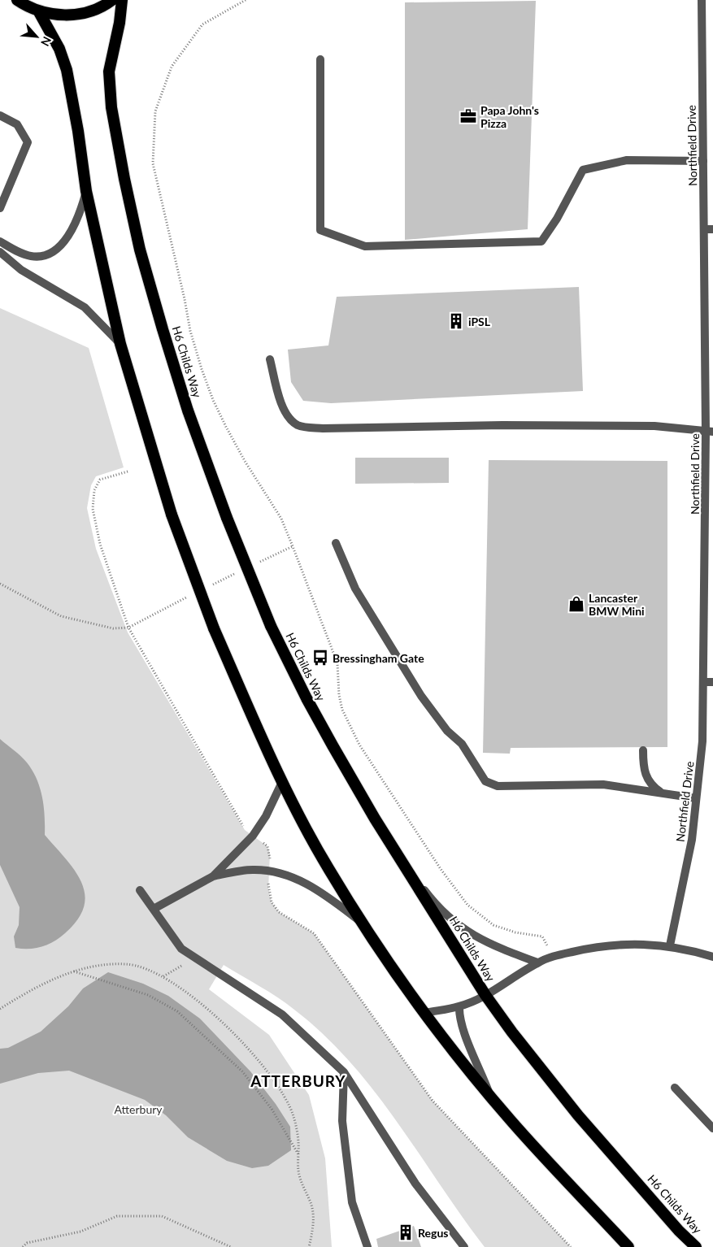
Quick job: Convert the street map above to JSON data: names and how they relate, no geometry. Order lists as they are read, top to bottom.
{
  "streets": {
    "highway": ["H6 Childs Way"],
    "street": ["Northfield Drive"]
  },
  "districts": ["ATTERBURY"],
  "parks": ["Atterbury"],
  "places": {
    "office": ["Papa John's Pizza"],
    "building": ["iPSL", "Regus"],
    "shop": ["Lancaster BMW Mini"],
    "bus stop": ["Bressingham Gate"]
  },
  "north": "bottom right"
}
